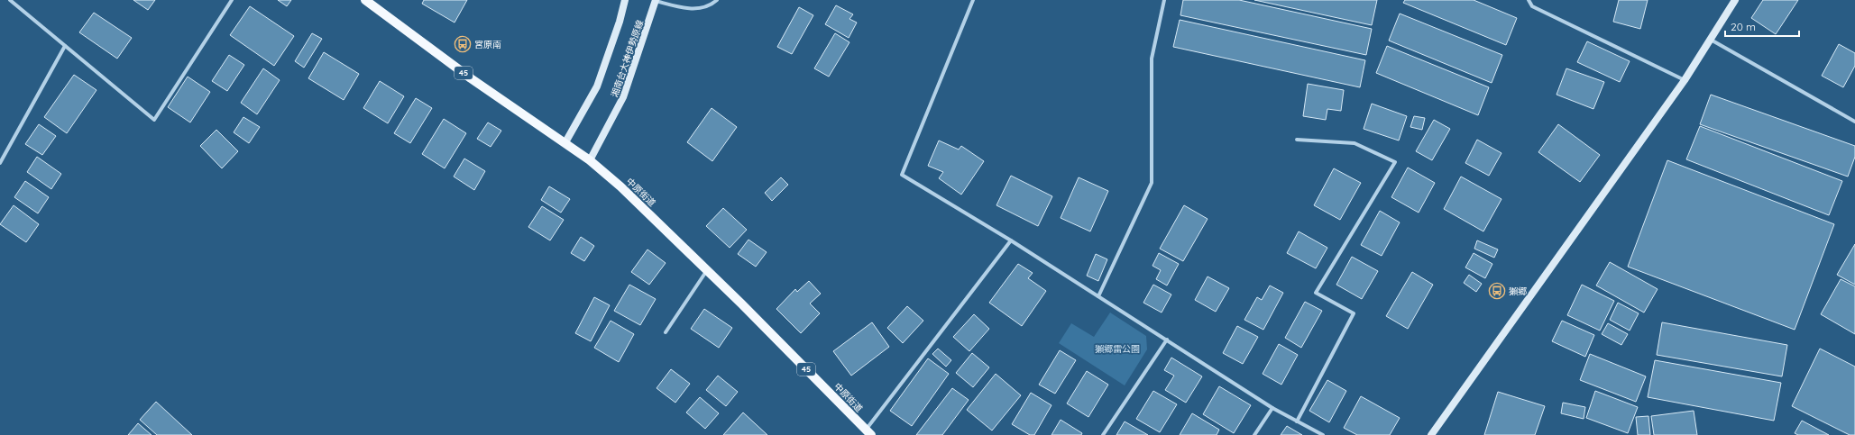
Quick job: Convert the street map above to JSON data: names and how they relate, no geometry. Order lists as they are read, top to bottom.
{
  "streets": {
    "main road": ["45", "中原街道"],
    "street": ["湘南台大神伊勢原線"]
  },
  "crossings": [
    ["湘南台大神伊勢原線", "中原街道"]
  ],
  "parks": ["獺郷雷公園"],
  "places": {
    "bus stop": ["宮原南", "獺郷"]
  },
  "scale_bar": "20 m"
}
